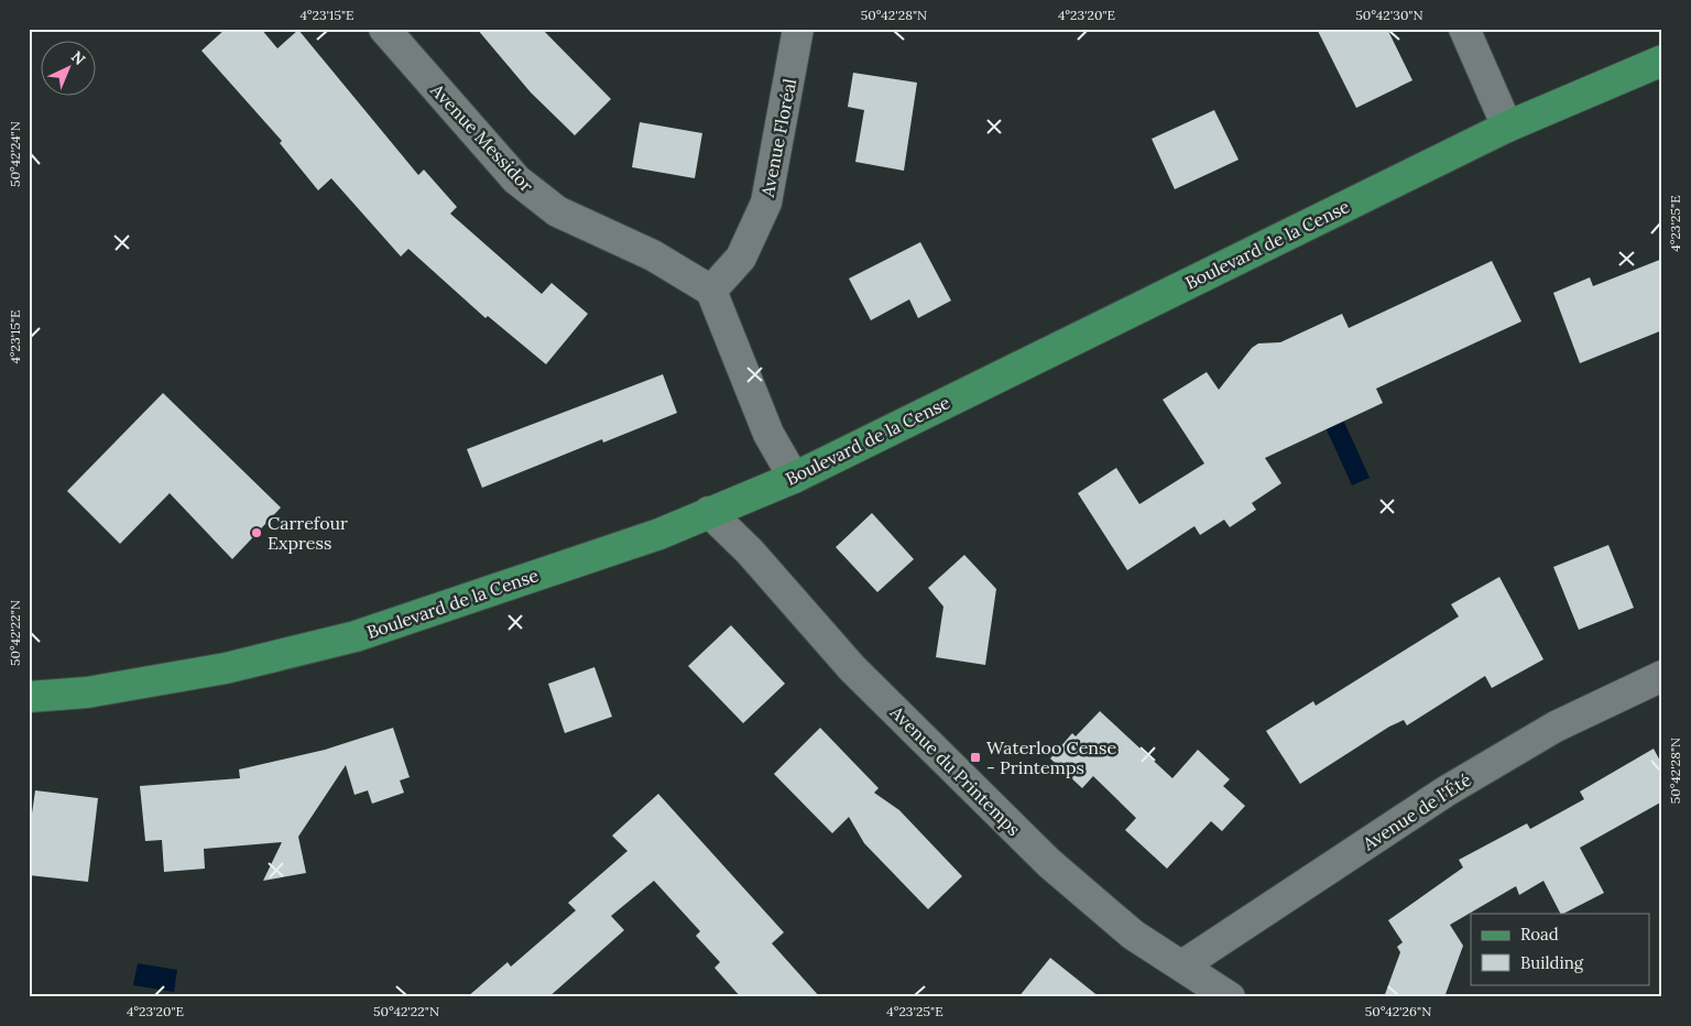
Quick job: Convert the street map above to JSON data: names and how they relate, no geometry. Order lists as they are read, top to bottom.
{
  "streets": {
    "main road": ["Boulevard de la Cense"],
    "street": [
      "Avenue Messidor",
      "Avenue Floréal",
      "Avenue du Printemps",
      "Avenue de l'Été"
    ]
  },
  "crossings": [
    ["Avenue Messidor", "Avenue Floréal"],
    ["Boulevard de la Cense", "Avenue du Printemps"],
    ["Avenue du Printemps", "Avenue de l'Été"]
  ],
  "places": {
    "other": ["Carrefour Express"],
    "transit": ["Waterloo Cense - Printemps"]
  },
  "legend": ["Road", "Building"],
  "north": "top right",
  "coordinates": [
    "4°23'15\"E",
    "50°42'28\"N",
    "4°23'20\"E",
    "50°42'30\"N",
    "50°42'24\"N",
    "4°23'25\"E",
    "50°42'22\"N",
    "50°42'26\"N"
  ]
}
